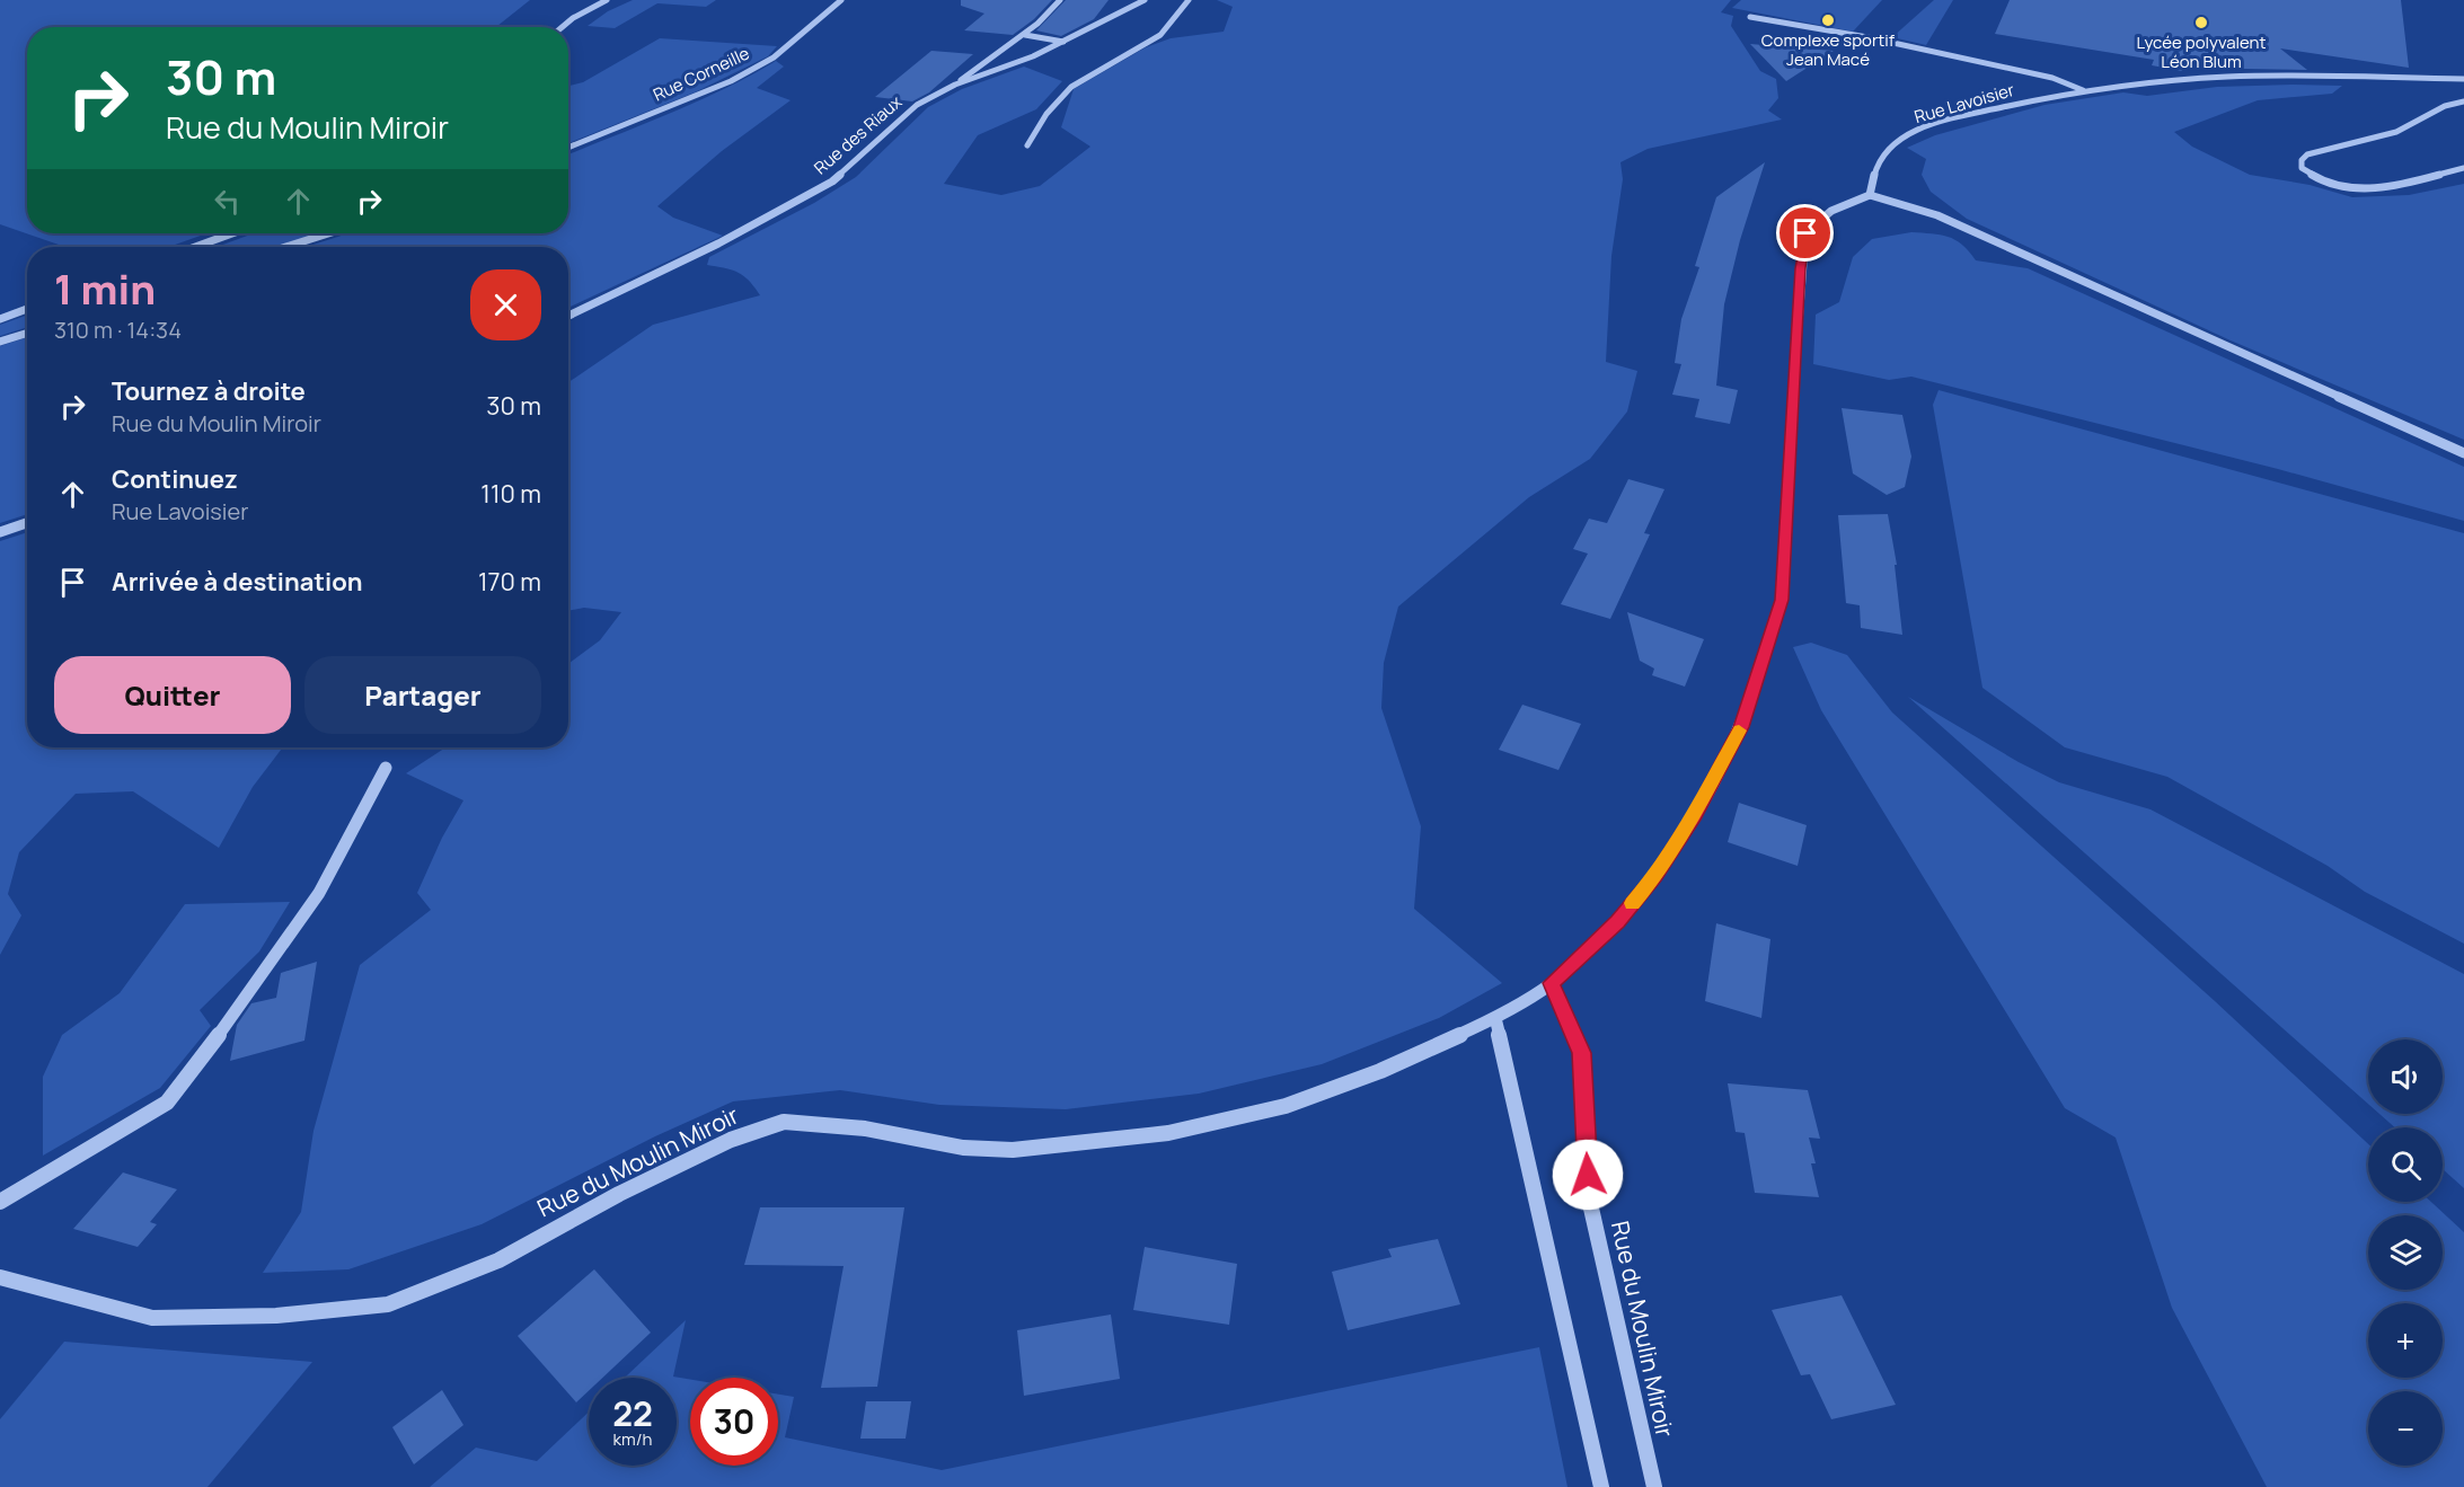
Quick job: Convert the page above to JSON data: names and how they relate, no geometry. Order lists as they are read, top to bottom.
{
  "streets": {
    "street": [
      "Rue Corneille",
      "Rue Lavoisier",
      "Rue des Riaux",
      "Rue du Moulin Miroir"
    ]
  },
  "crossings": [
    ["Rue Lavoisier", "Rue du Moulin Miroir"]
  ],
  "places": ["Complexe sportif Jean Macé", "Lycée polyvalent Léon Blum"],
  "page": {
    "turn": ["30 m", "Rue du Moulin Miroir"],
    "heading": ["1 min", "310 m · 14:34"],
    "list": [
      {
        "name": "Tournez à droite",
        "note": "Rue du Moulin Miroir",
        "value": "30 m"
      },
      {
        "name": "Continuez",
        "note": "Rue Lavoisier",
        "value": "110 m"
      },
      {
        "name": "Arrivée à destination",
        "value": "170 m"
      }
    ],
    "buttons": ["Quitter", "Partager"],
    "map_buttons": ["+", "−"],
    "speed": "22 km/h",
    "limit": "30"
  }
}
